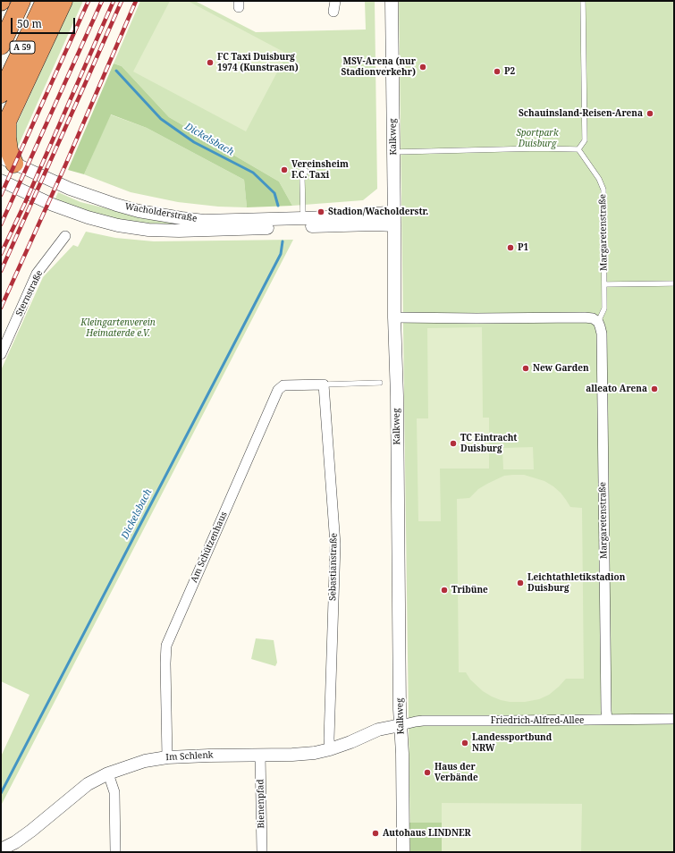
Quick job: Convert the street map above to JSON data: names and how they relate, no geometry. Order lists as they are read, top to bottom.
{
  "streets": {
    "highway": ["A 59"],
    "street": [
      "Kalkweg",
      "Wacholderstraße",
      "Margaretenstraße",
      "Sternstraße",
      "Am Schützenhaus",
      "Sebastianstraße",
      "Friedrich-Alfred-Allee",
      "Im Schlenk",
      "Bienenpfad"
    ]
  },
  "crossings": [
    ["Kalkweg", "Wacholderstraße"],
    ["Kalkweg", "Friedrich-Alfred-Allee"],
    ["Kalkweg", "Im Schlenk"],
    ["Margaretenstraße", "Friedrich-Alfred-Allee"],
    ["Am Schützenhaus", "Sebastianstraße"],
    ["Am Schützenhaus", "Im Schlenk"],
    ["Sebastianstraße", "Im Schlenk"],
    ["Friedrich-Alfred-Allee", "Im Schlenk"],
    ["Im Schlenk", "Bienenpfad"]
  ],
  "water": ["Dickelsbach"],
  "parks": ["Sportpark Duisburg", "Kleingartenverein Heimaterde e.V."],
  "places": [
    "FC Taxi Duisburg 1974 (Kunstrasen)",
    "MSV-Arena (nur Stadionverkehr)",
    "P2",
    "Schauinsland-Reisen-Arena",
    "Vereinsheim F.C. Taxi",
    "Stadion/Wacholderstr.",
    "P1",
    "New Garden",
    "alleato Arena",
    "TC Eintracht Duisburg",
    "Leichtathletikstadion Duisburg",
    "Tribüne",
    "Landessportbund NRW",
    "Haus der Verbände",
    "Autohaus LINDNER"
  ],
  "scale_bar": "50 m"
}
